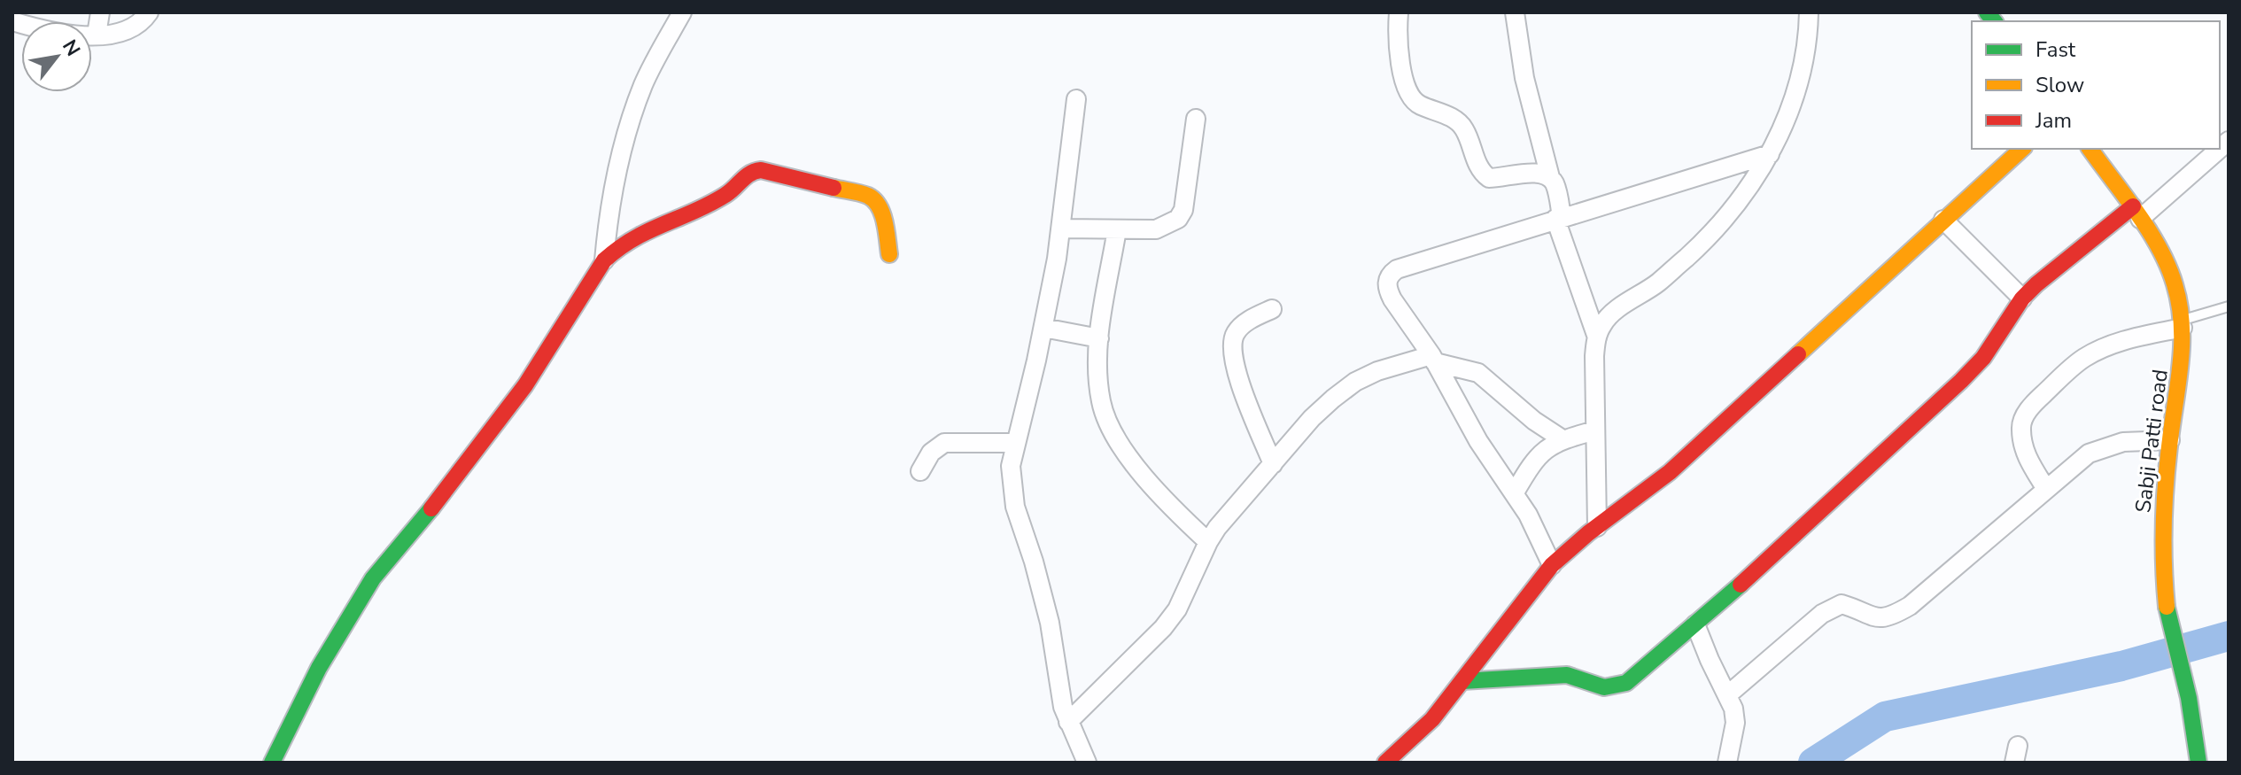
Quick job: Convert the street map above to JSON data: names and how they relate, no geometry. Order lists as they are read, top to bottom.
{
  "streets": {
    "street": ["Sabji Patti road"]
  },
  "legend": ["Fast", "Slow", "Jam"],
  "north": "top right"
}
